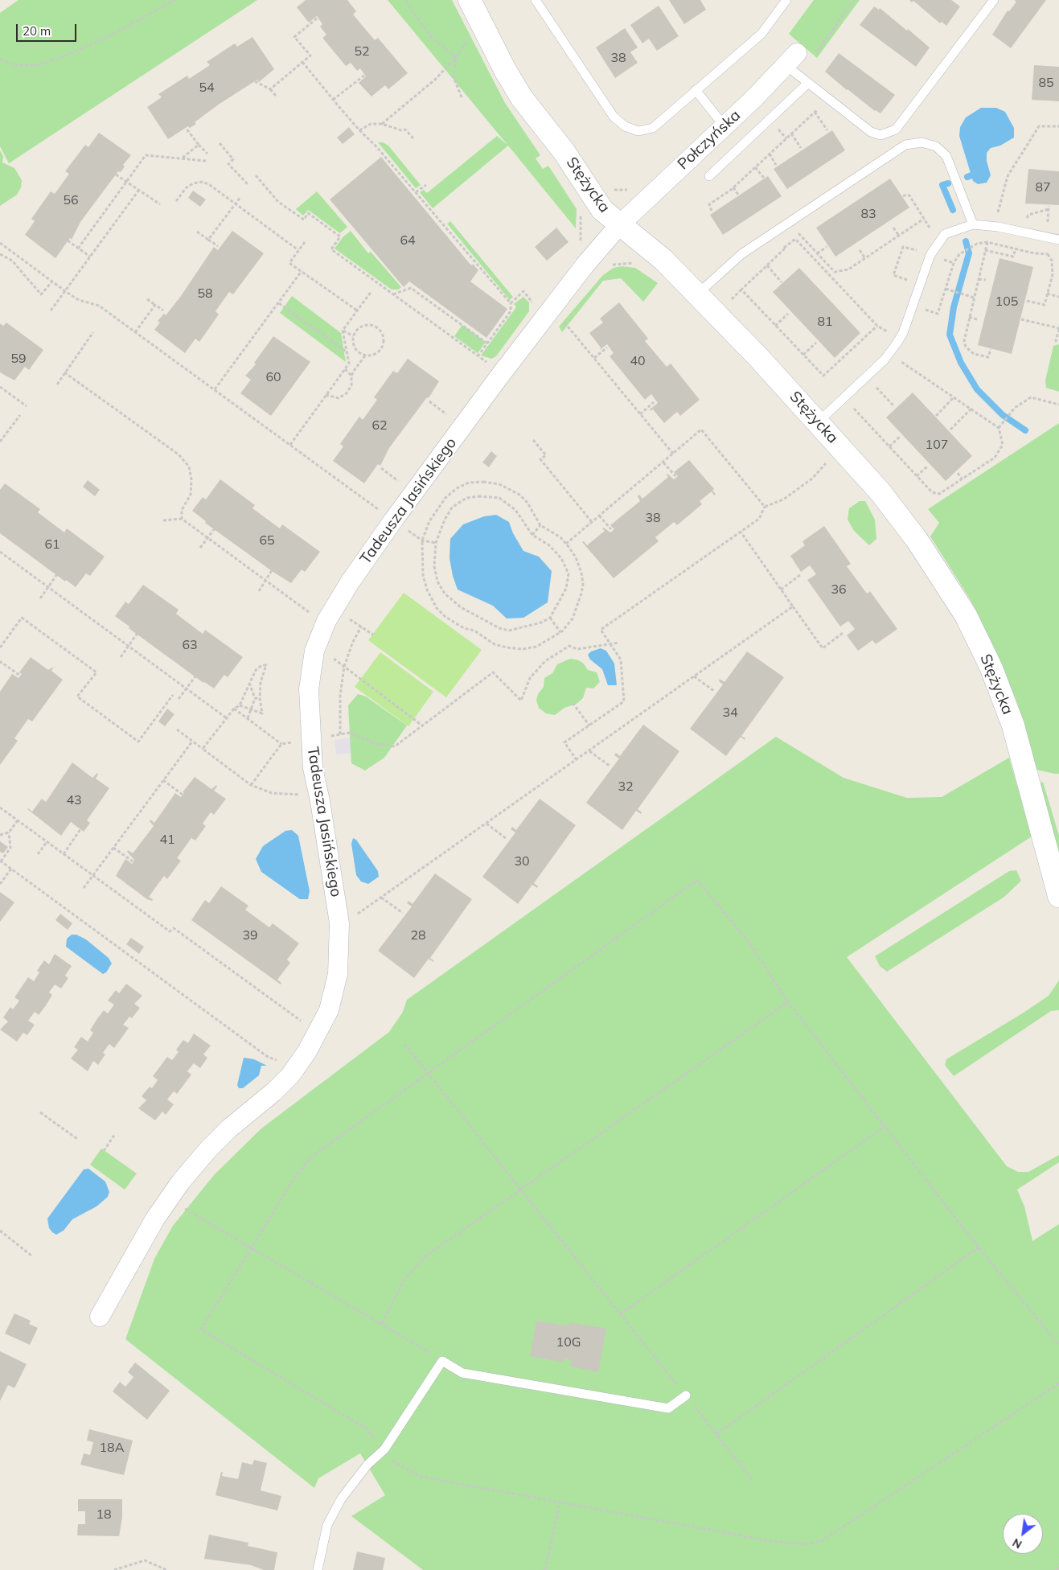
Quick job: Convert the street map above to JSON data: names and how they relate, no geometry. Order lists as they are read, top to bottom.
{
  "streets": {
    "street": ["Połczyńska", "Stężycka", "Tadeusza Jasińskiego"]
  },
  "crossings": [
    ["Połczyńska", "Stężycka"],
    ["Połczyńska", "Tadeusza Jasińskiego"],
    ["Stężycka", "Tadeusza Jasińskiego"]
  ],
  "house_numbers": [
    "52",
    "38",
    "85",
    "54",
    "87",
    "56",
    "83",
    "64",
    "58",
    "105",
    "81",
    "59",
    "40",
    "60",
    "62",
    "107",
    "38",
    "65",
    "61",
    "36",
    "63",
    "34",
    "32",
    "43",
    "41",
    "30",
    "39",
    "28",
    "10G",
    "18A",
    "18"
  ],
  "scale_bar": "20 m",
  "north": "bottom left"
}
